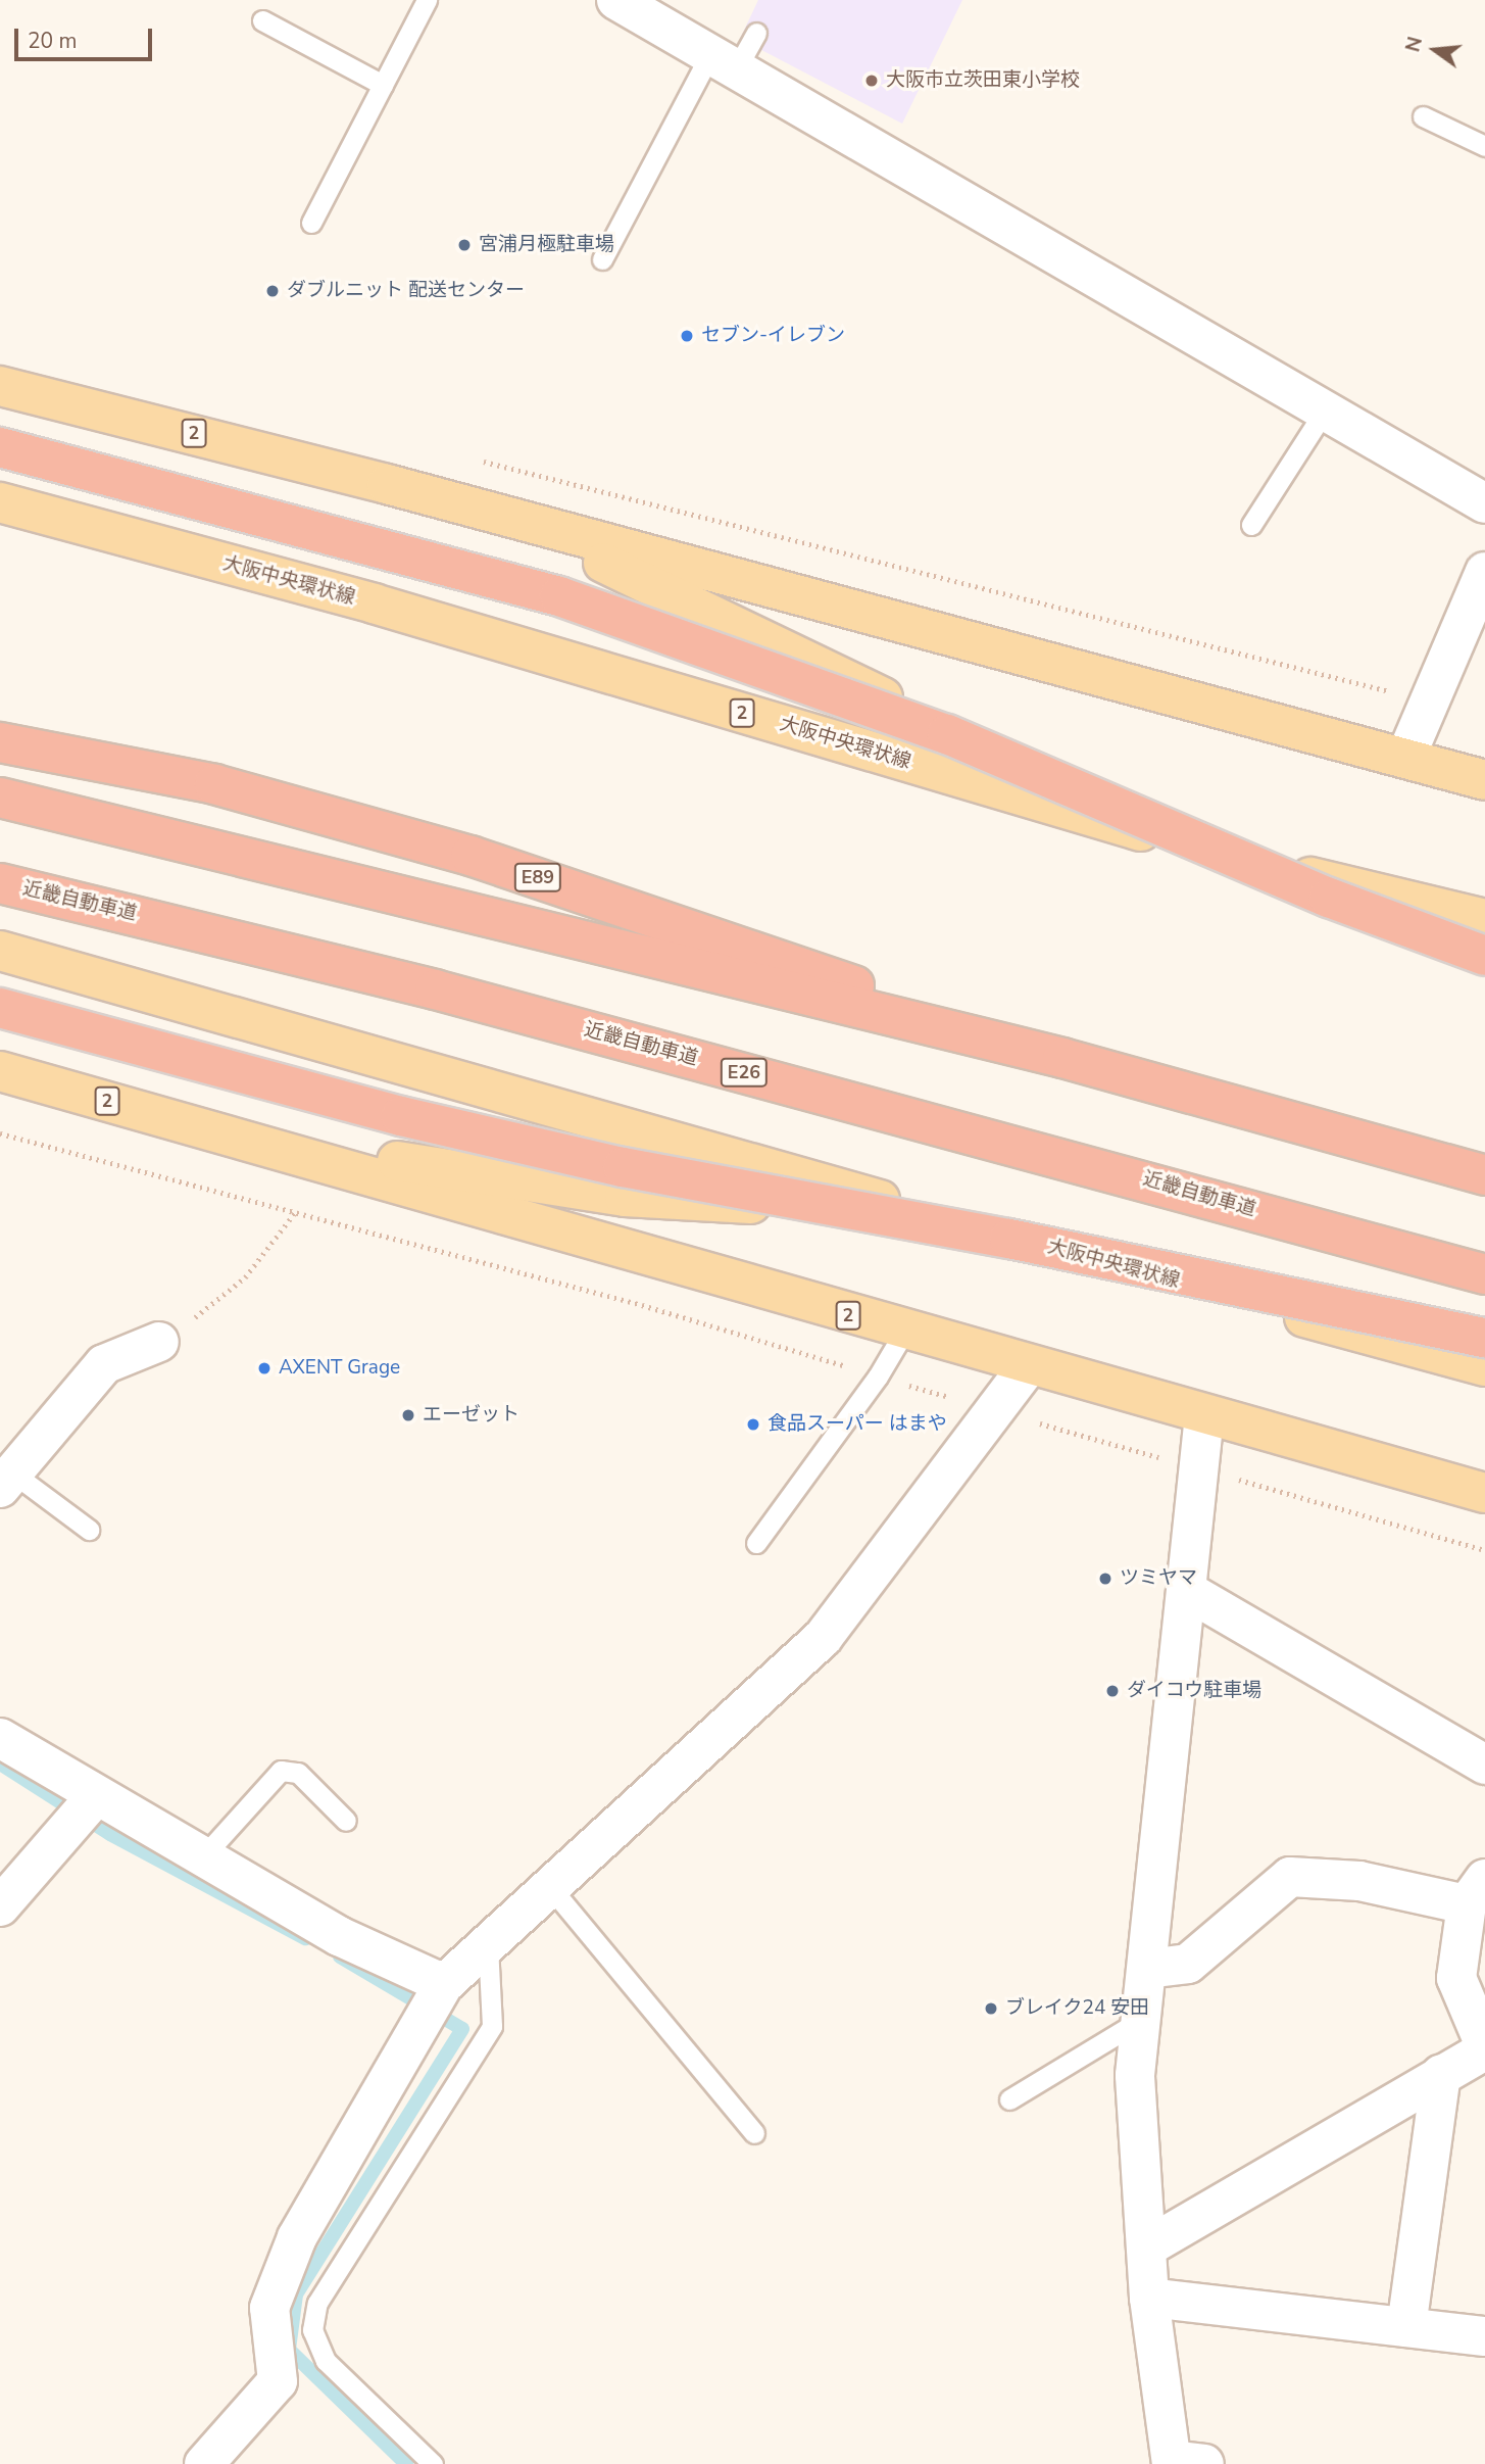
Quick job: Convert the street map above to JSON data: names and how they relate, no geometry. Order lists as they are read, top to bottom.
{
  "streets": {
    "highway": ["E89", "近畿自動車道", "E26"],
    "main road": ["2", "大阪中央環状線"]
  },
  "crossings": [
    ["2", "大阪中央環状線"]
  ],
  "places": [
    "大阪市立茨田東小学校",
    "宮浦月極駐車場",
    "ダブルニット 配送センター",
    "セブン-イレブン",
    "AXENT Grage",
    "エーゼット",
    "食品スーパー はまや",
    "ツミヤマ",
    "ダイコウ駐車場",
    "ブレイク24 安田"
  ],
  "scale_bar": "20 m",
  "north": "left"
}
